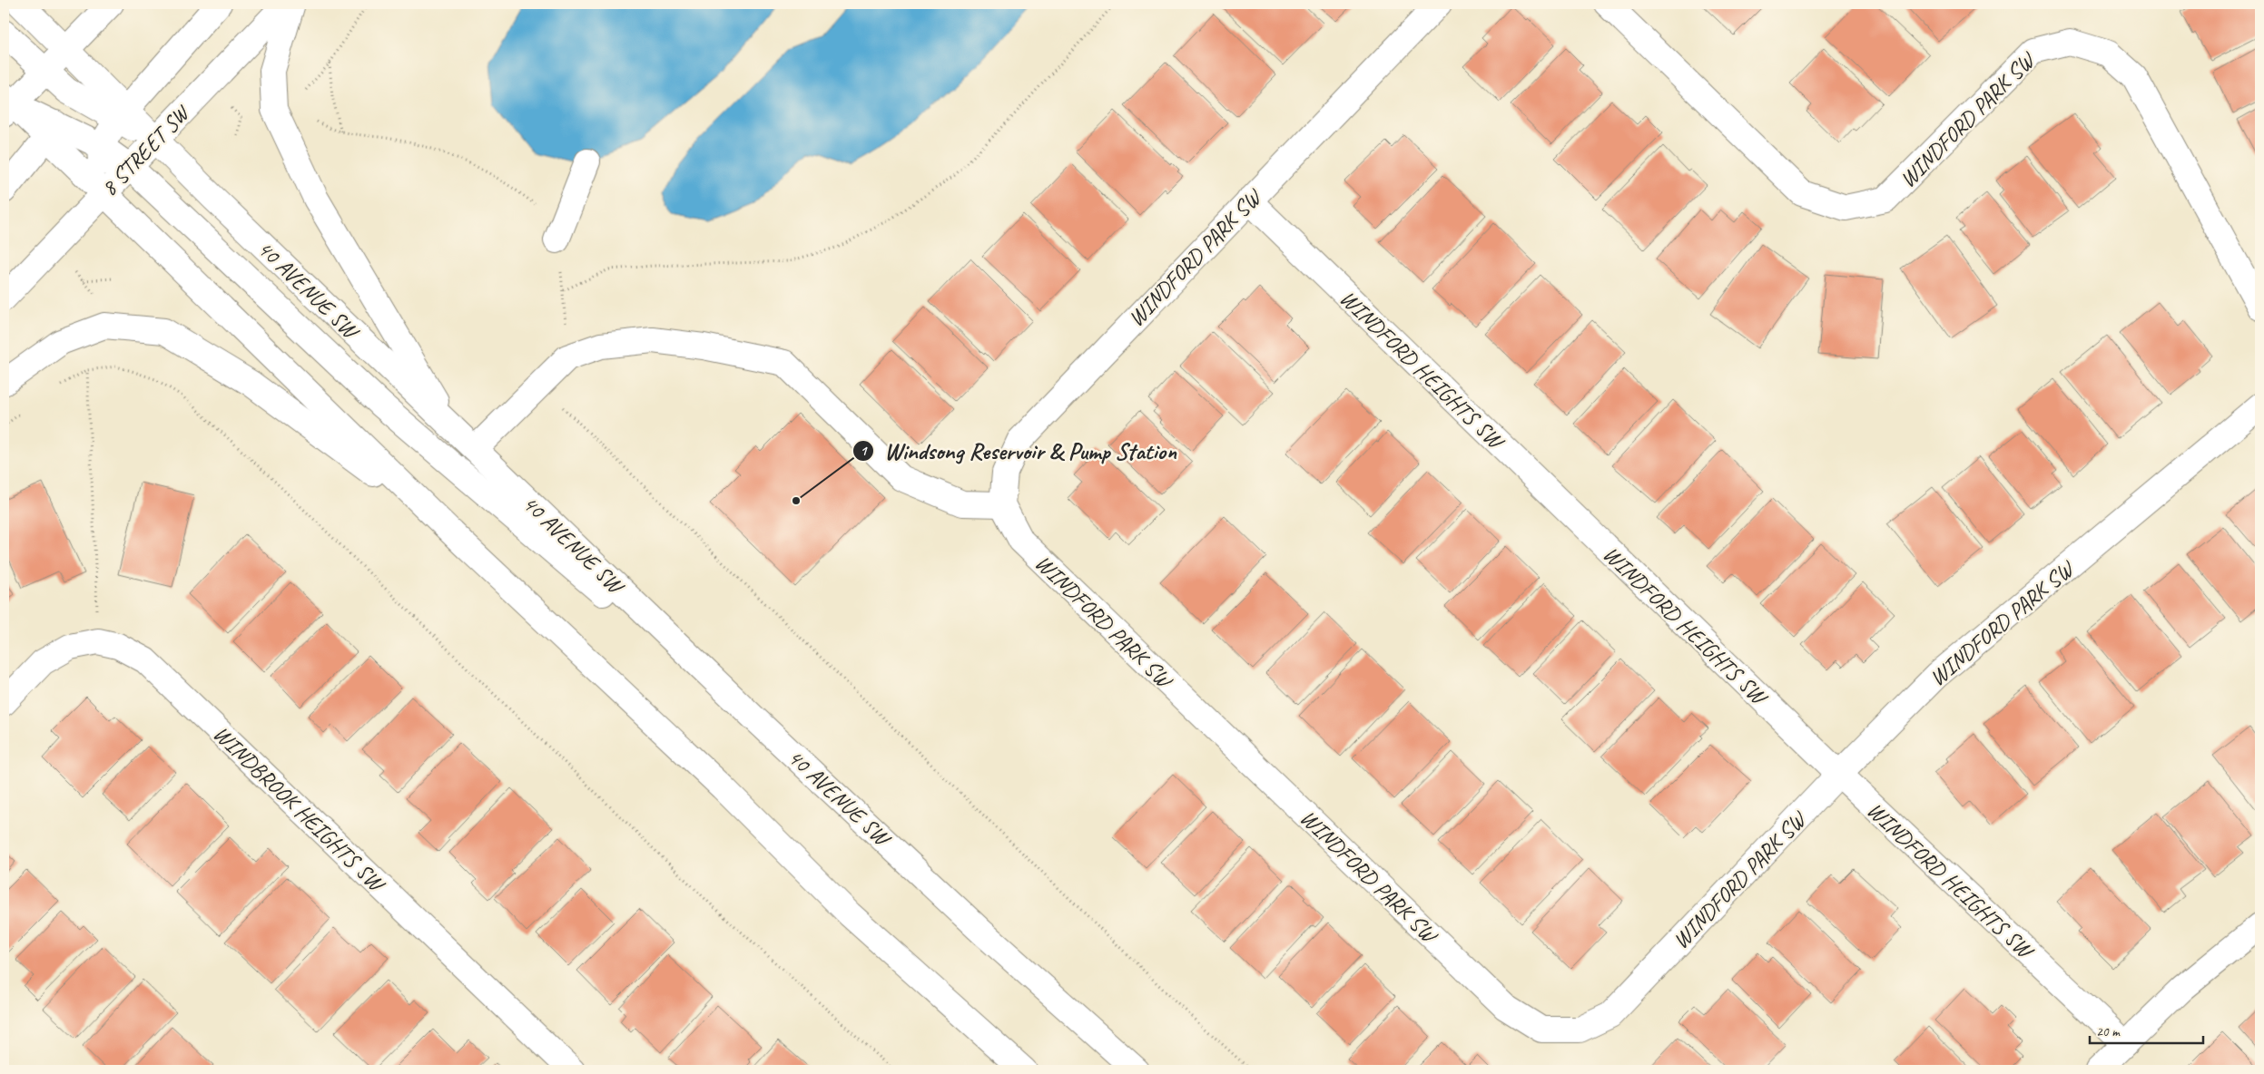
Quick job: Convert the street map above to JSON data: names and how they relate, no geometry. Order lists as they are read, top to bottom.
{
  "streets": {
    "main road": [
      "WINDFORD PARK SW",
      "8 STREET SW",
      "40 AVENUE SW",
      "WINDFORD HEIGHTS SW",
      "WINDBROOK HEIGHTS SW"
    ]
  },
  "crossings": [
    ["WINDFORD PARK SW", "WINDFORD HEIGHTS SW"],
    ["8 STREET SW", "40 AVENUE SW"]
  ],
  "places": ["Windsong Reservoir & Pump Station"],
  "scale_bar": "20 m"
}
